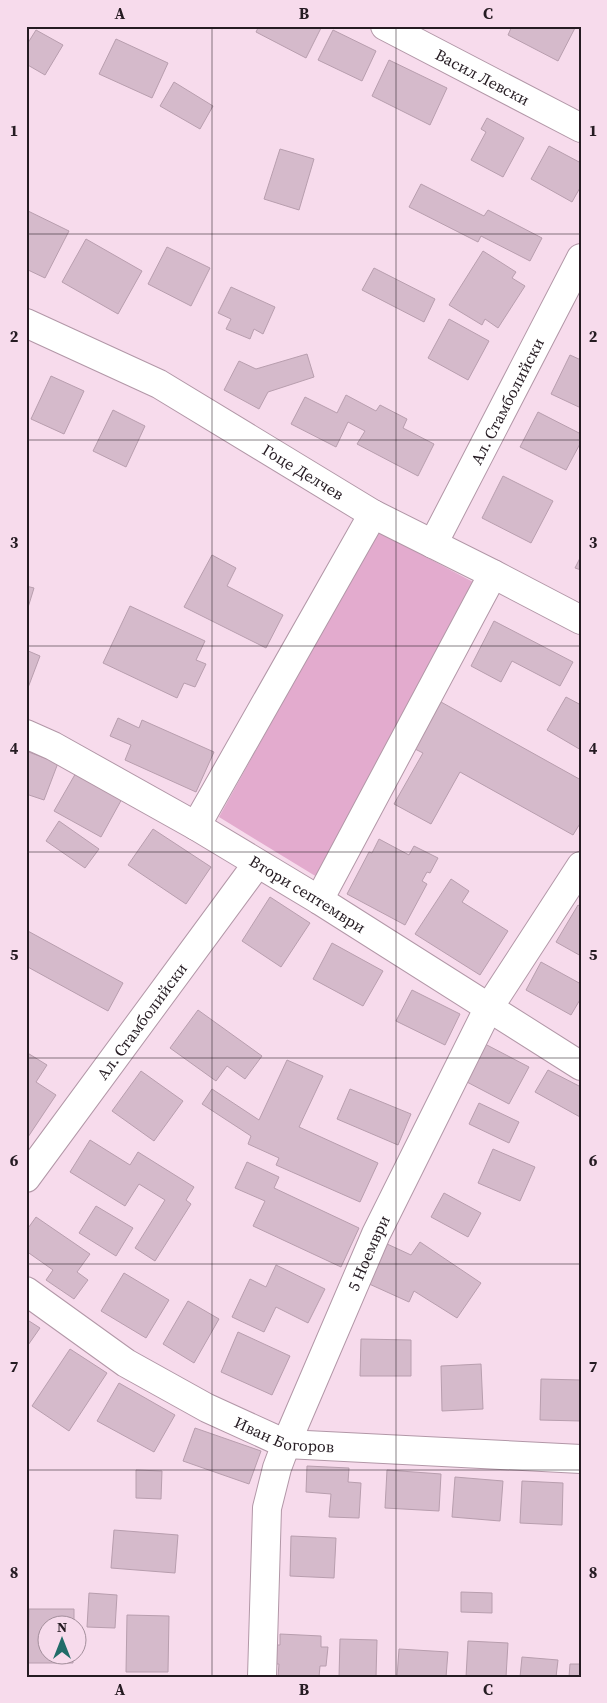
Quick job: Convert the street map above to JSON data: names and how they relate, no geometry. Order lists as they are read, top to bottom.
{
  "streets": {
    "street": [
      "Васил Левски",
      "Ал. Стамболийски",
      "Гоце Делчев",
      "Втори септември",
      "5 Ноември",
      "Иван Богоров"
    ]
  },
  "crossings": [
    ["Ал. Стамболийски", "Гоце Делчев"],
    ["Ал. Стамболийски", "Втори септември"],
    ["Втори септември", "5 Ноември"],
    ["5 Ноември", "Иван Богоров"]
  ],
  "north": "top",
  "grid": {
    "columns": ["A", "B", "C"],
    "rows": [
      "1",
      "2",
      "3",
      "4",
      "5",
      "6",
      "7",
      "8"
    ]
  }
}
